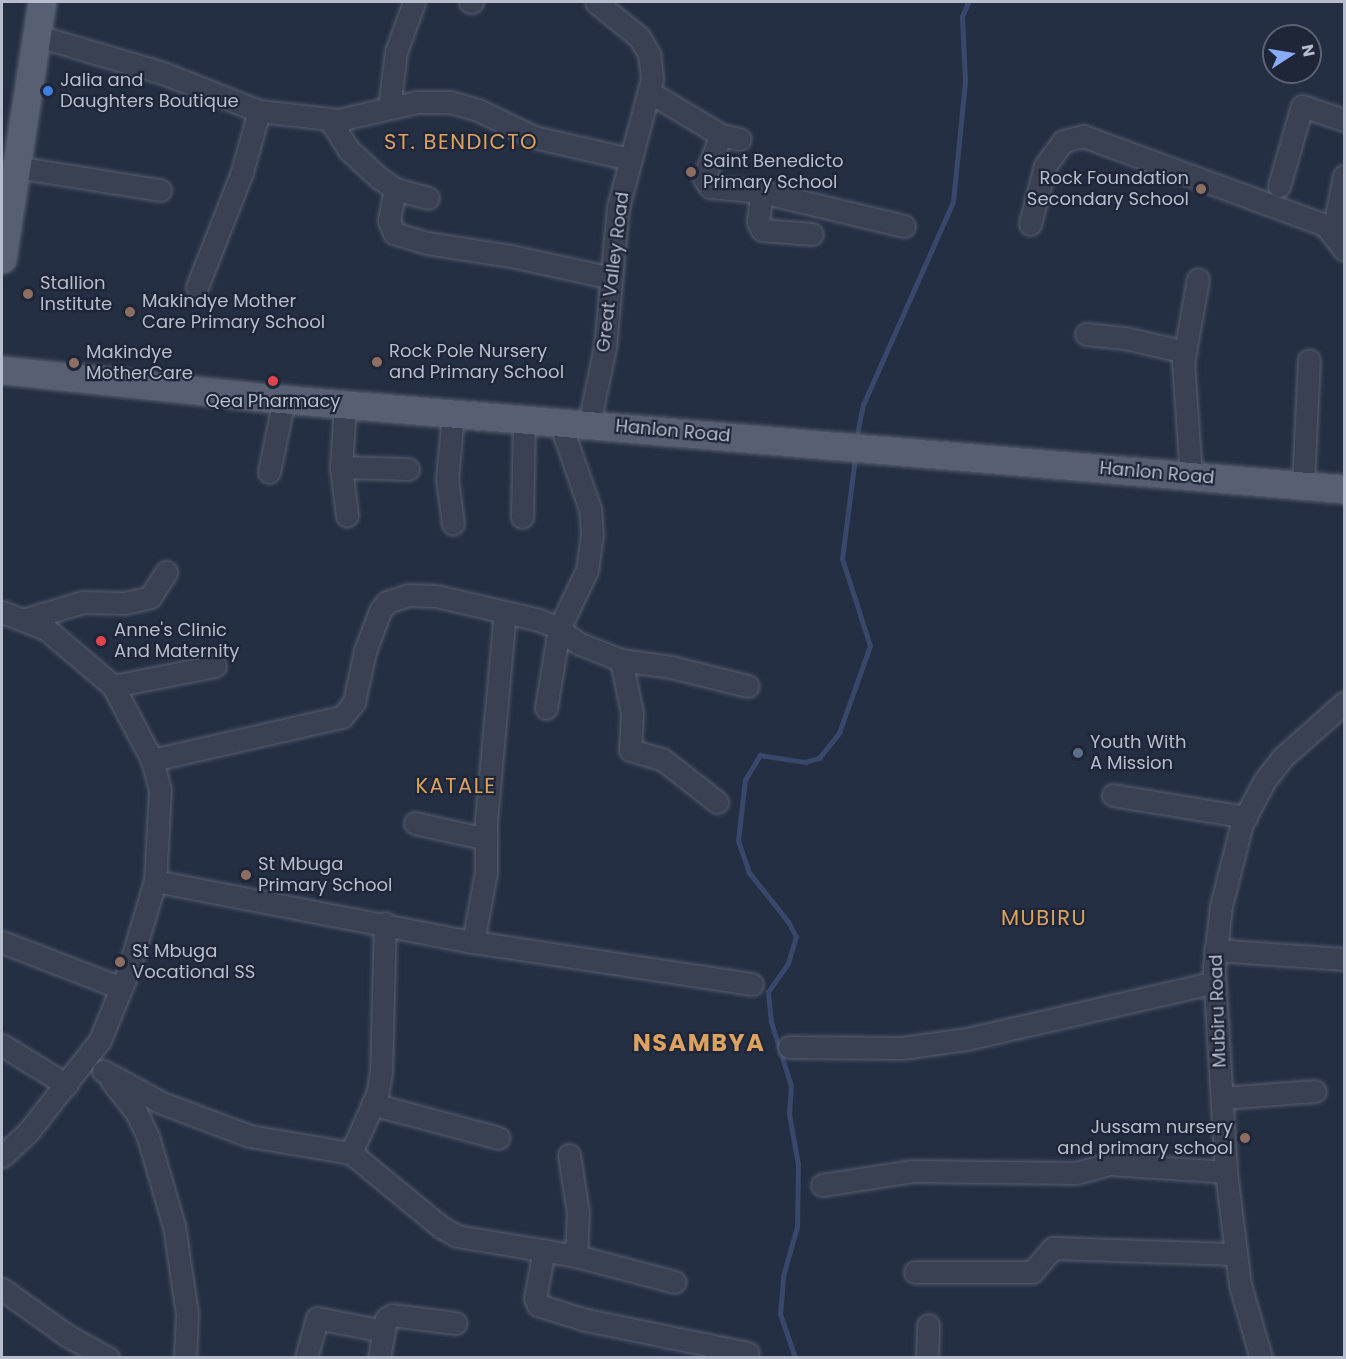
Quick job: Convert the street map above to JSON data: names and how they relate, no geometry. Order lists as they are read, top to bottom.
{
  "streets": {
    "main road": ["Hanlon Road"],
    "street": ["Great Valley Road", "Mubiru Road"]
  },
  "crossings": [
    ["Great Valley Road", "Hanlon Road"]
  ],
  "districts": [
    "ST. BENDICTO",
    "KATALE",
    "MUBIRU",
    "NSAMBYA"
  ],
  "places": [
    "Jalia and Daughters Boutique",
    "Saint Benedicto Primary School",
    "Rock Foundation Secondary School",
    "Stallion Institute",
    "Makindye Mother Care Primary School",
    "Rock Pole Nursery and Primary School",
    "Makindye MotherCare",
    "Qea Pharmacy",
    "Anne's Clinic And Maternity",
    "Youth With A Mission",
    "St Mbuga Primary School",
    "St Mbuga Vocational SS",
    "Jussam nursery and primary school"
  ],
  "north": "right"
}
